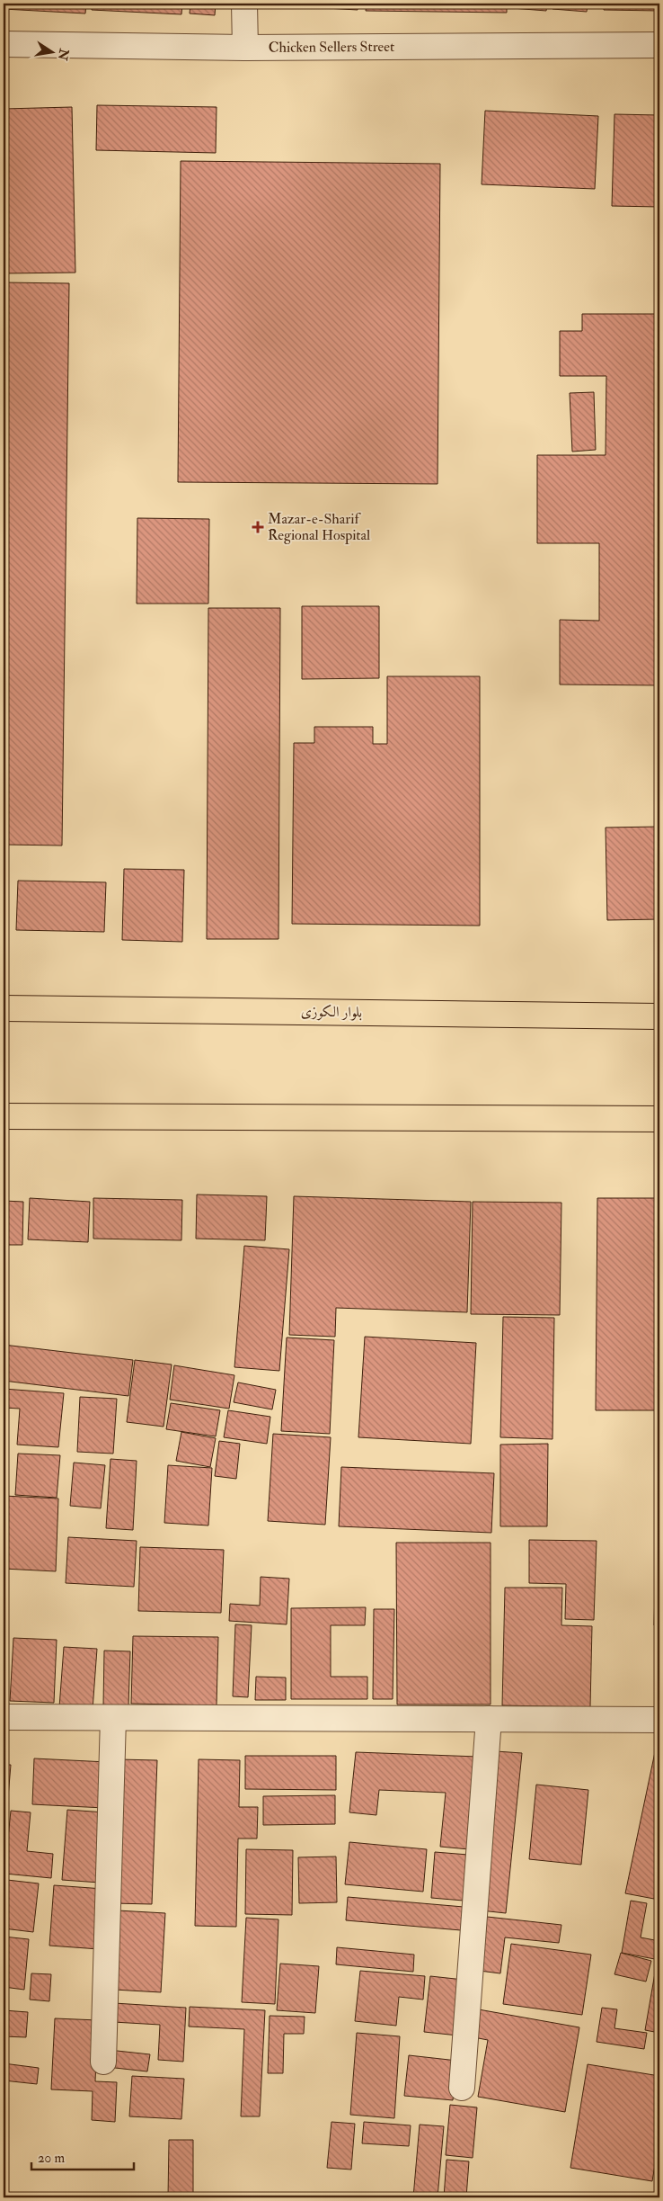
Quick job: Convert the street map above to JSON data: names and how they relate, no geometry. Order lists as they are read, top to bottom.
{
  "streets": {
    "main road": ["بلوار الکوزی"],
    "street": ["Chicken Sellers Street"]
  },
  "places": {
    "health": ["Mazar-e-Sharif Regional Hospital"]
  },
  "scale_bar": "20 m",
  "north": "right"
}
